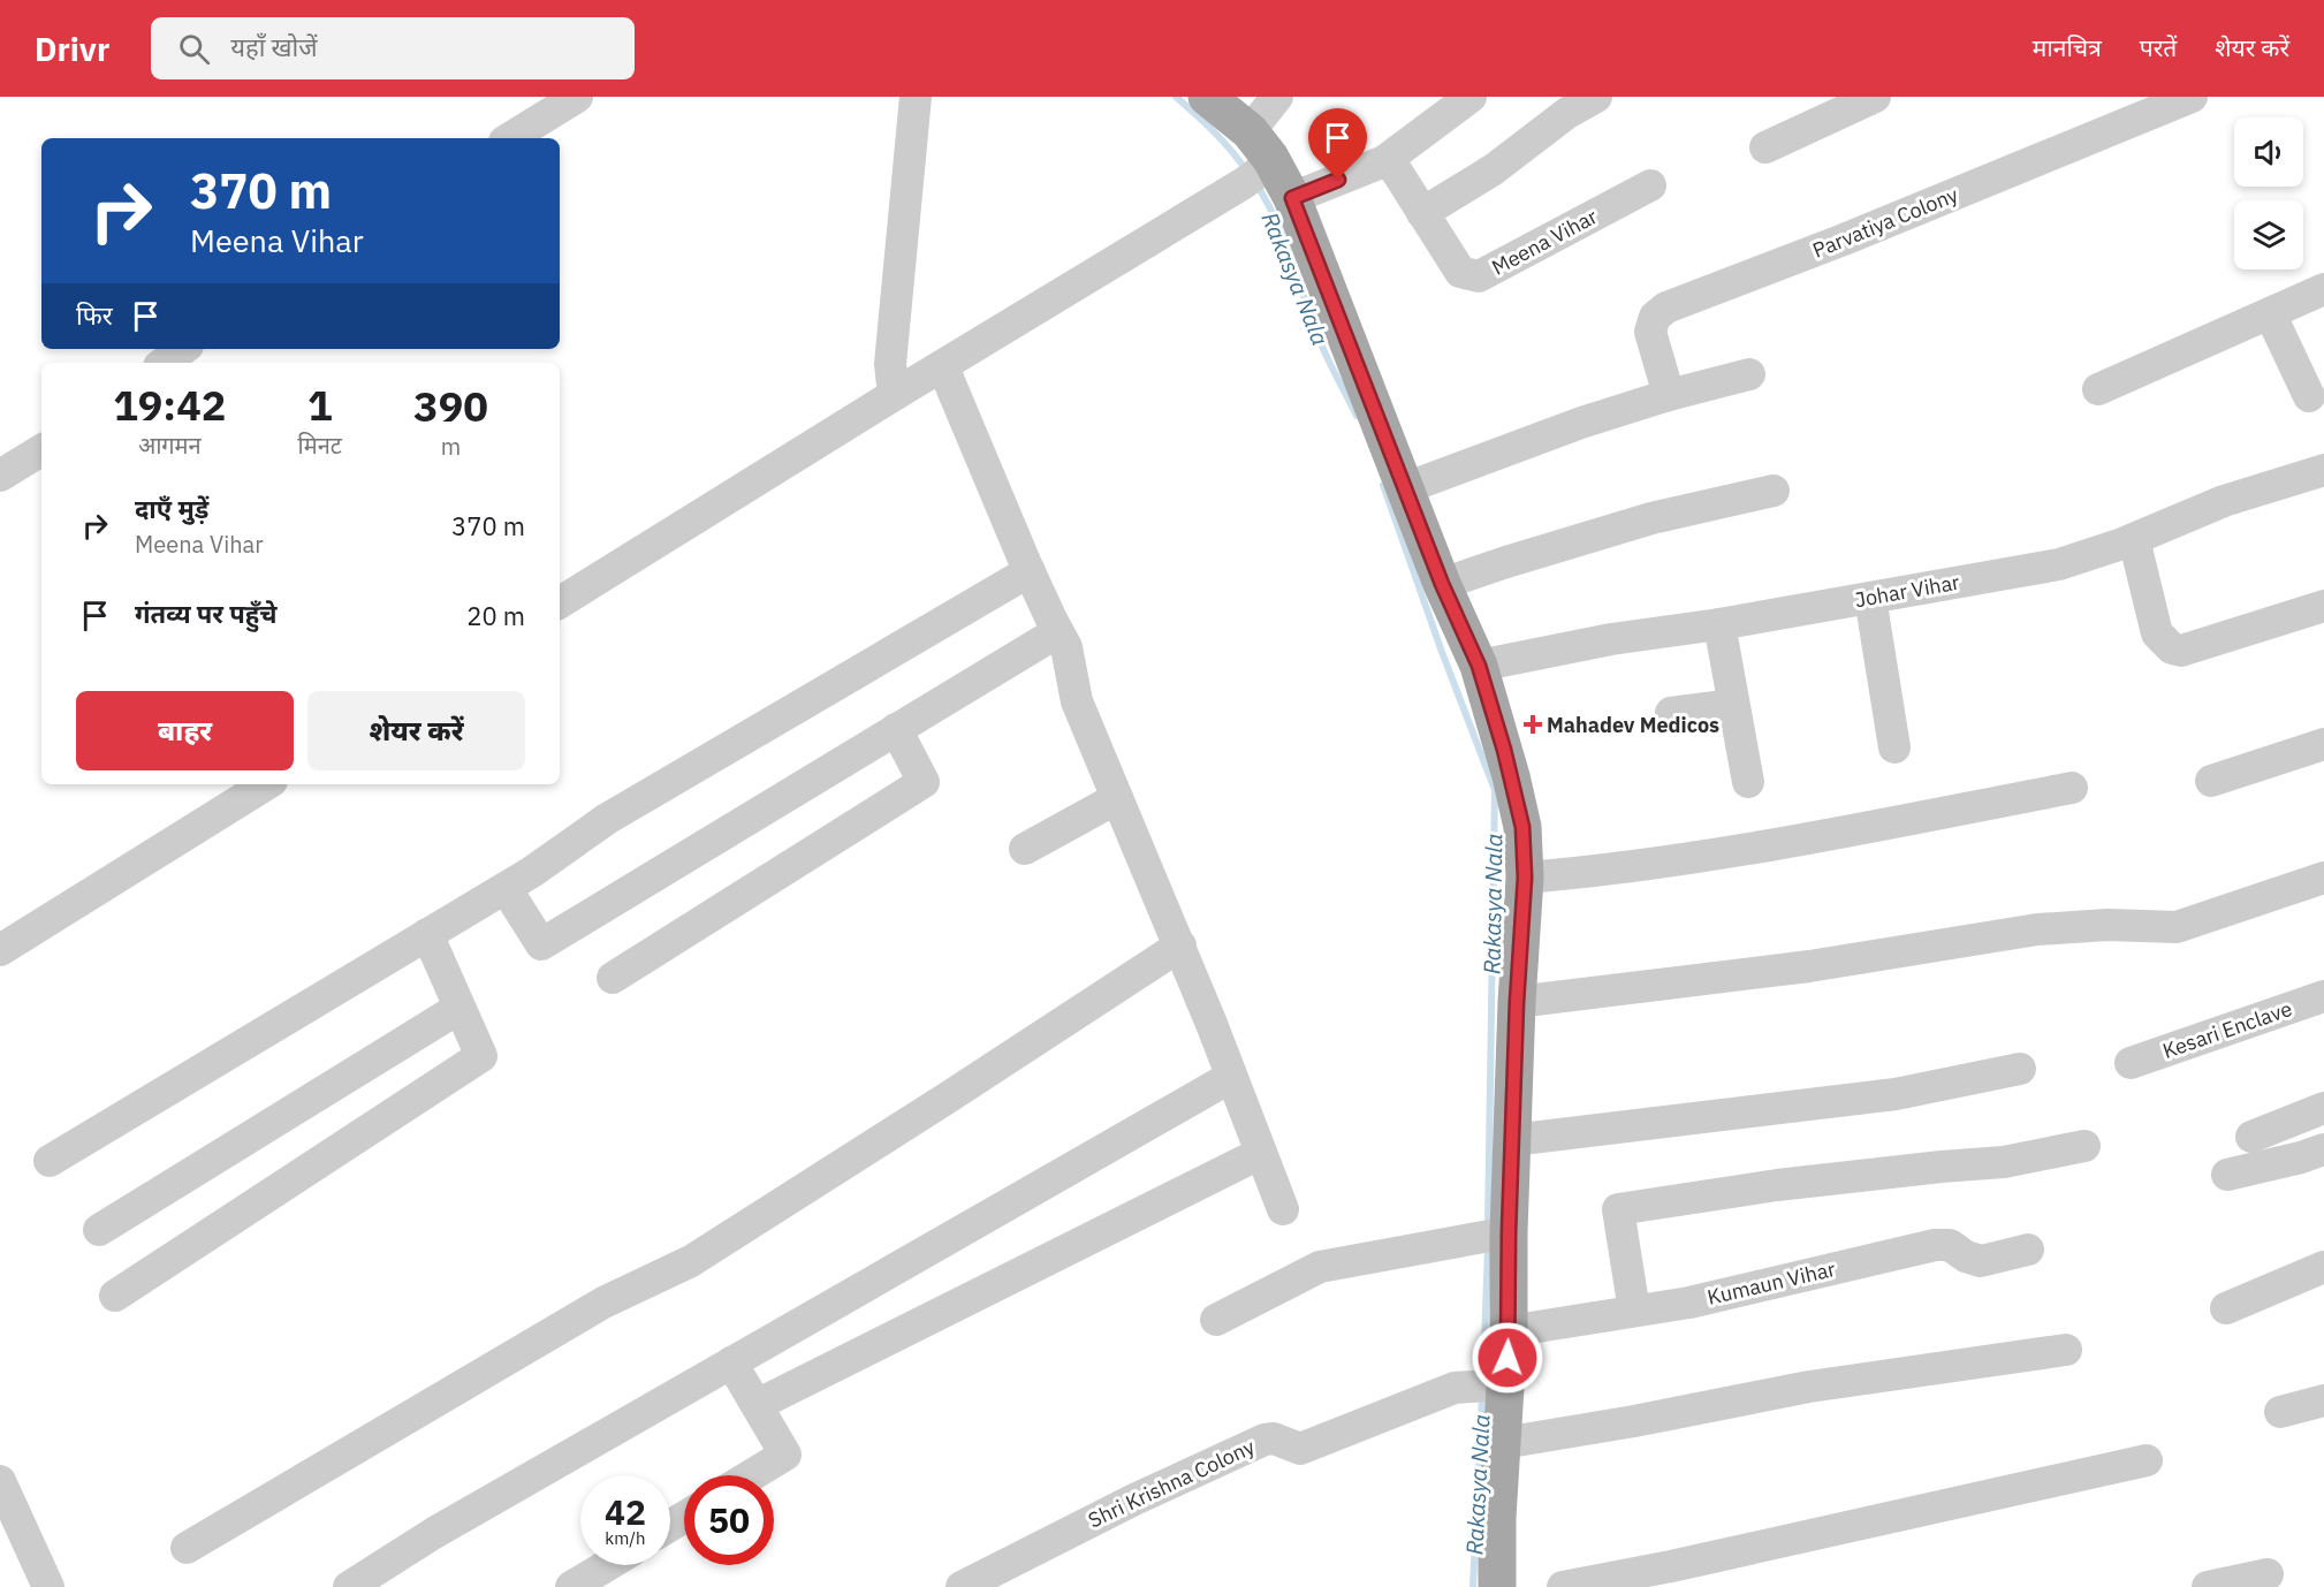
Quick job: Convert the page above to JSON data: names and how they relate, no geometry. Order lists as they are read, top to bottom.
{
  "streets": {
    "street": [
      "Parvatiya Colony",
      "Meena Vihar",
      "Johar Vihar",
      "Kesari Enclave",
      "Kumaun Vihar",
      "Shri Krishna Colony"
    ]
  },
  "water": ["Rakasya Nala"],
  "places": {
    "health": ["Mahadev Medicos"]
  },
  "page": {
    "header": "Drivr",
    "search": "यहाँ खोजें",
    "nav": ["मानचित्र", "परतें", "शेयर करें"],
    "turn": ["370 m", "Meena Vihar"],
    "then": "फिर",
    "eta": [
      "19:42",
      "आगमन",
      "1",
      "मिनट",
      "390",
      "m"
    ],
    "list": [
      {
        "name": "दाएँ मुड़ें",
        "note": "Meena Vihar",
        "value": "370 m"
      },
      {
        "name": "गंतव्य पर पहुँचे",
        "value": "20 m"
      }
    ],
    "buttons": ["बाहर", "शेयर करें"],
    "speed": "42 km/h",
    "limit": "50"
  }
}
